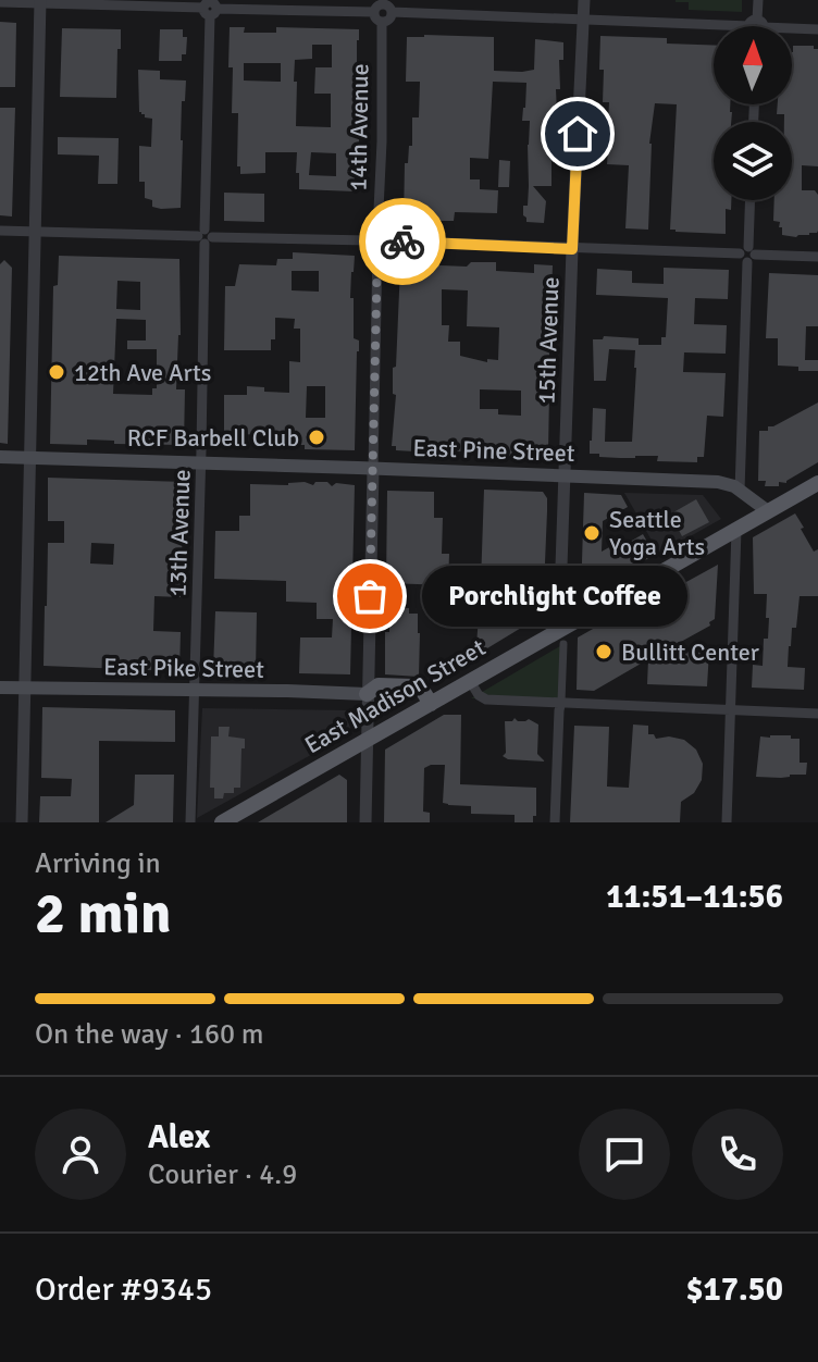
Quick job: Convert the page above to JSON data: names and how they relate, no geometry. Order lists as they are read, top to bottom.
{
  "streets": {
    "main road": ["East Pine Street", "East Pike Street", "East Madison Street"],
    "street": ["14th Avenue", "15th Avenue", "13th Avenue"]
  },
  "crossings": [
    ["14th Avenue", "East Pine Street"],
    ["14th Avenue", "East Pike Street"],
    ["14th Avenue", "East Madison Street"],
    ["15th Avenue", "East Pine Street"],
    ["15th Avenue", "East Madison Street"],
    ["East Pine Street", "13th Avenue"],
    ["East Pine Street", "East Madison Street"],
    ["13th Avenue", "East Pike Street"]
  ],
  "places": [
    "12th Ave Arts",
    "RCF Barbell Club",
    "Seattle Yoga Arts",
    "Porchlight Coffee",
    "Bullitt Center"
  ],
  "north": "top",
  "page": {
    "bubble": "Porchlight Coffee",
    "heading": ["2 min", "Arriving in", "11:51–11:56"],
    "panel": [
      "Alex",
      "Courier · 4.9",
      "Order #9345",
      "$17.50"
    ],
    "bar": "On the way · 160 m"
  }
}
